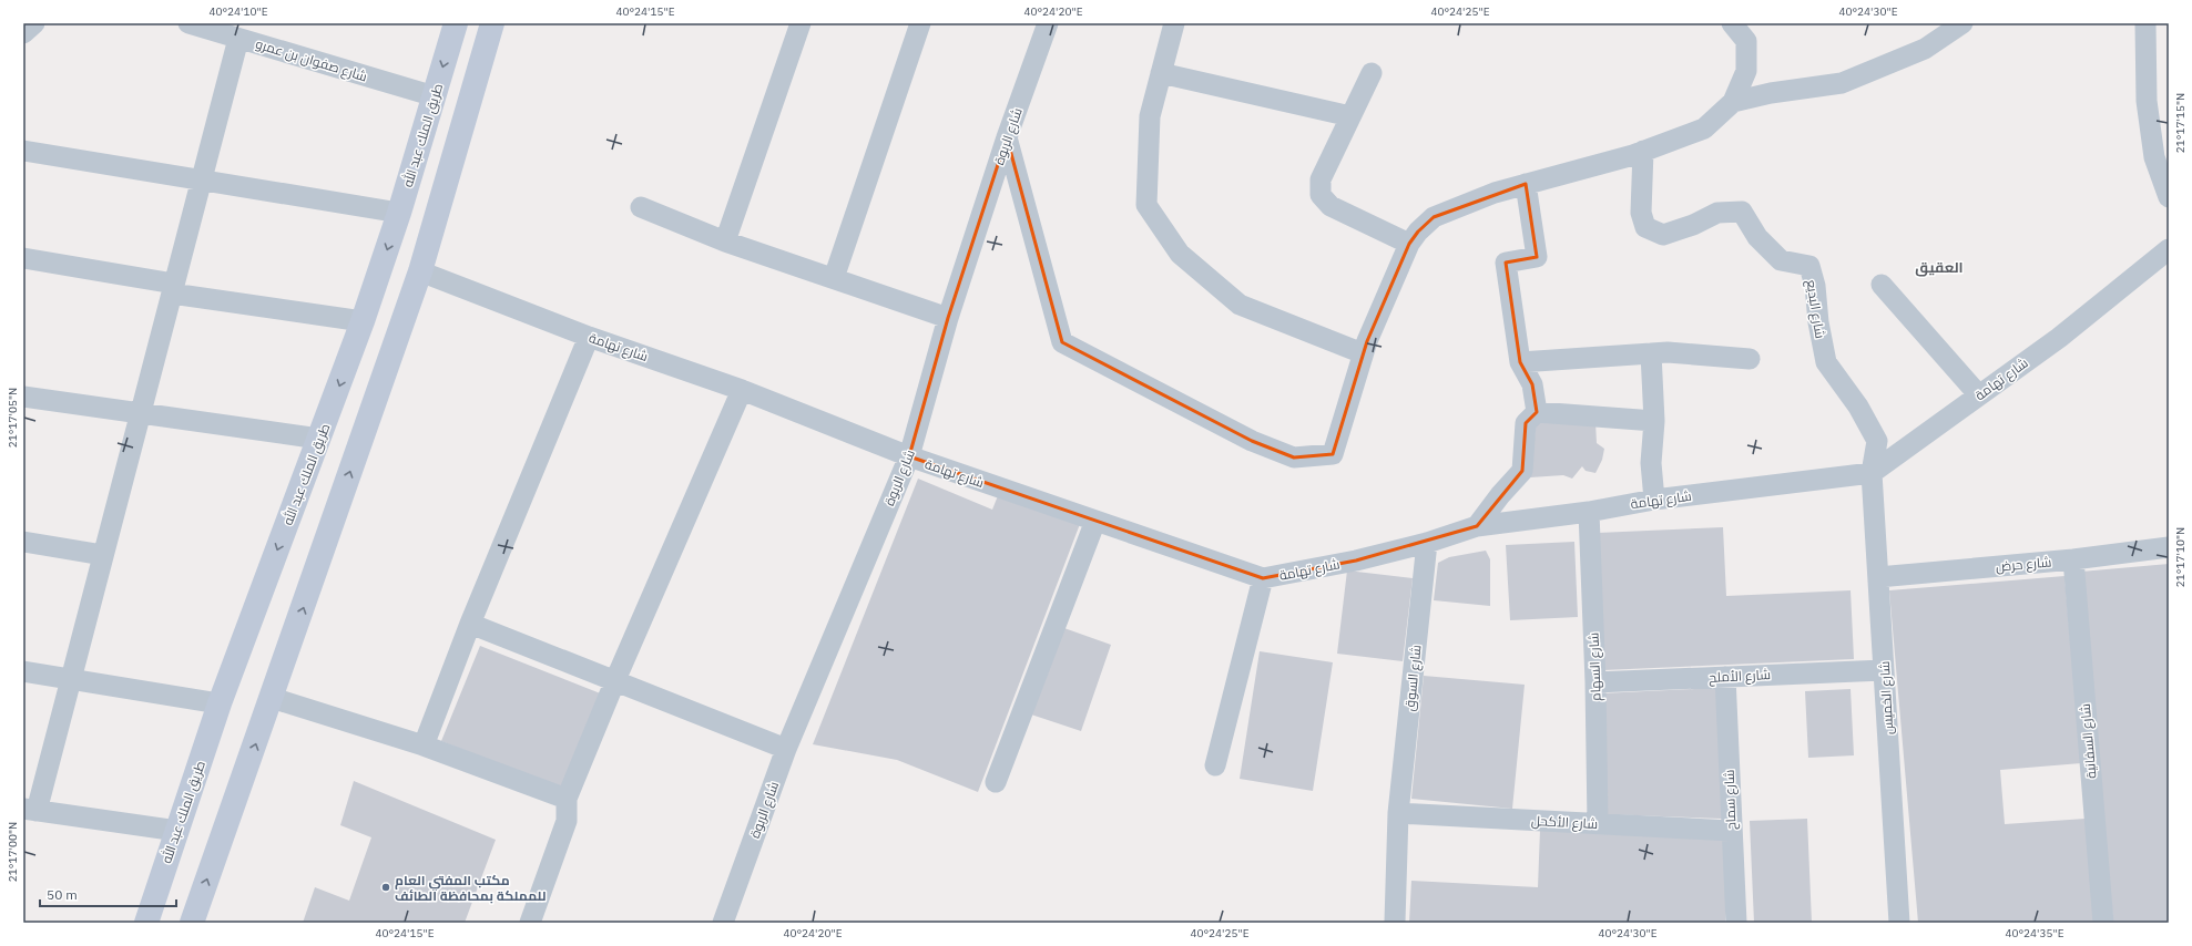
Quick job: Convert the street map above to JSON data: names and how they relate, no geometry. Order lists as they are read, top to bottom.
{
  "streets": {
    "main road": ["طريق الملك عبد الله"],
    "street": [
      "شارع صفوان بن عمرو",
      "شارع الربوة",
      "شارع البديع",
      "شارع تهامة",
      "شارع حرض",
      "شارع السهام",
      "شارع الأملح",
      "شارع السوق",
      "شارع الخميس",
      "شارع السفانية",
      "شارع سماح",
      "شارع الأكحل"
    ]
  },
  "crossings": [
    ["شارع صفوان بن عمرو", "طريق الملك عبد الله"],
    ["شارع الربوة", "شارع تهامة"],
    ["شارع البديع", "شارع تهامة"],
    ["شارع البديع", "شارع الخميس"],
    ["شارع تهامة", "شارع السهام"],
    ["شارع تهامة", "شارع السوق"],
    ["شارع تهامة", "شارع الخميس"],
    ["شارع حرض", "شارع الخميس"],
    ["شارع حرض", "شارع السفانية"],
    ["شارع السهام", "شارع الأملح"],
    ["شارع السهام", "شارع الأكحل"],
    ["شارع الأملح", "شارع الخميس"],
    ["شارع الأملح", "شارع سماح"],
    ["شارع السوق", "شارع الأكحل"],
    ["شارع سماح", "شارع الأكحل"]
  ],
  "districts": ["العقيق"],
  "places": ["مكتب المفتي العام للمملكة بمحافظة الطائف"],
  "scale_bar": "50 m",
  "coordinates": [
    "40°24'10\"E",
    "40°24'15\"E",
    "40°24'20\"E",
    "40°24'25\"E",
    "40°24'30\"E",
    "21°17'15\"N",
    "21°17'05\"N",
    "21°17'10\"N",
    "21°17'00\"N",
    "40°24'35\"E"
  ]
}
